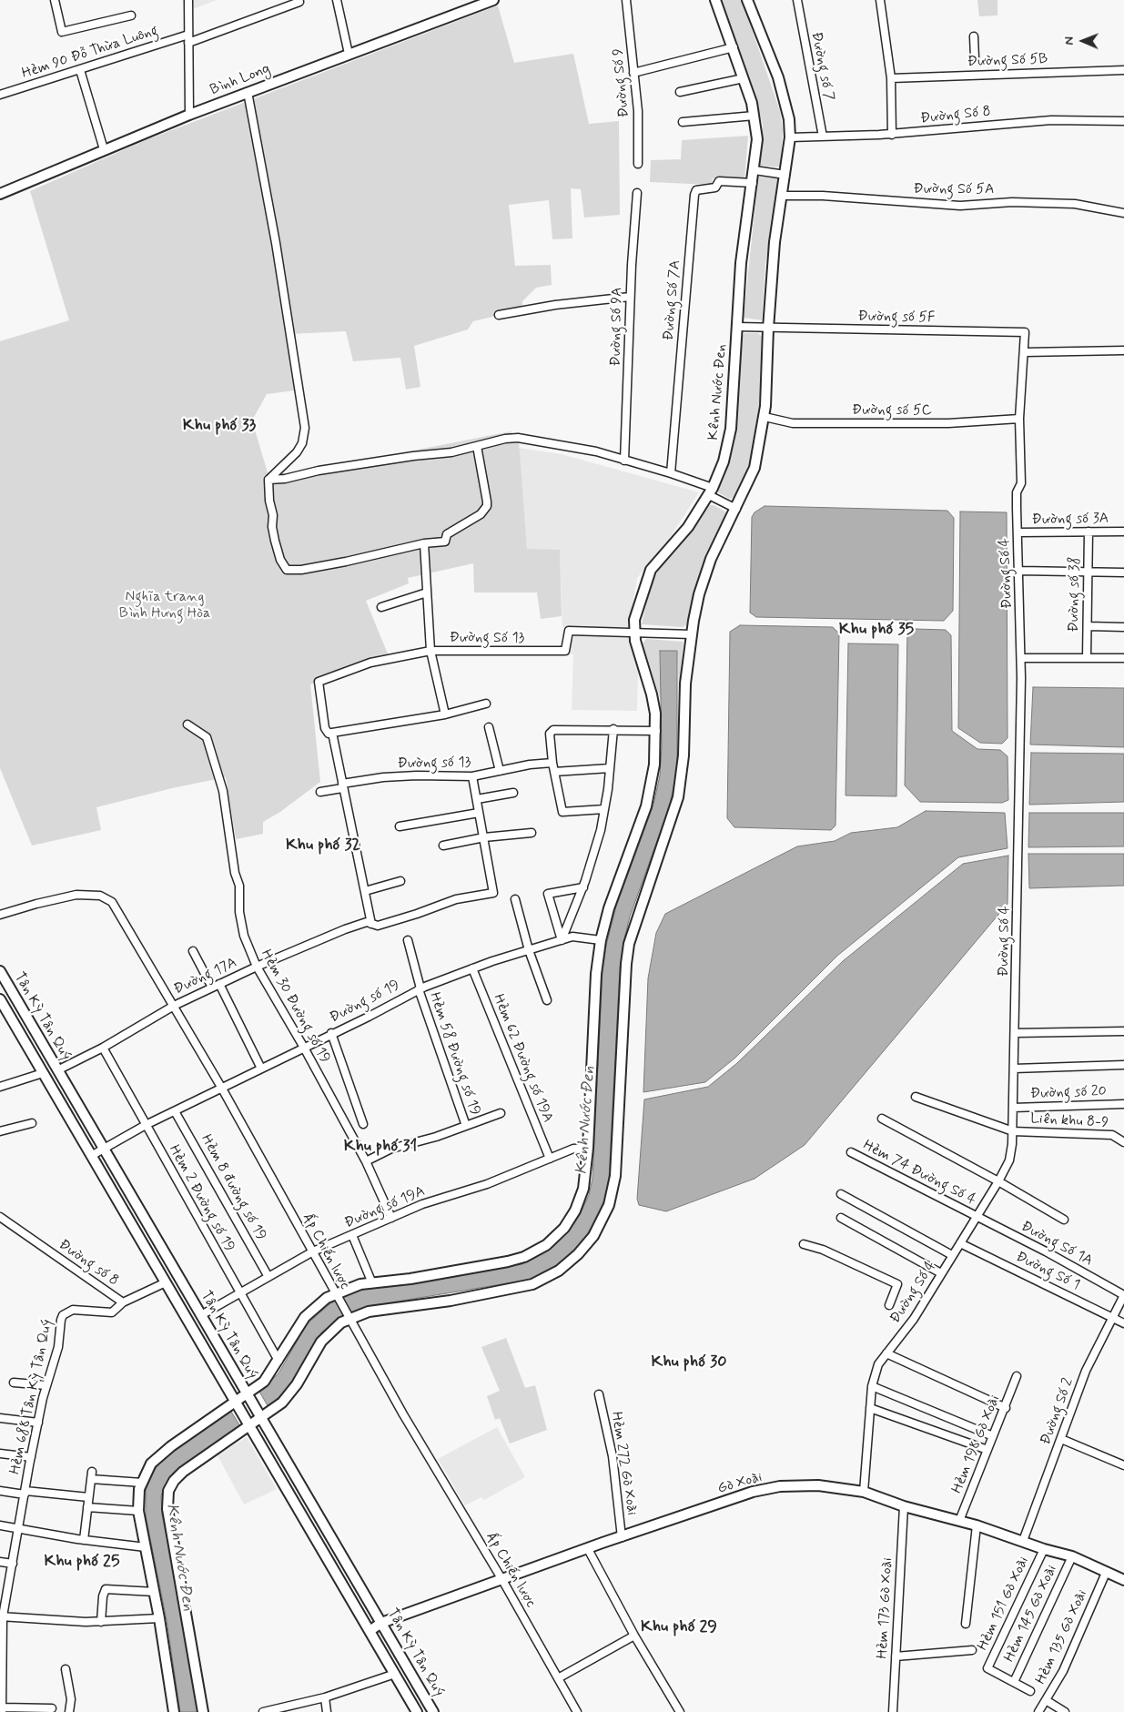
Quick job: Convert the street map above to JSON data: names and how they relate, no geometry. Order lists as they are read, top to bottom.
{
  "streets": {
    "street": [
      "Hẻm 90 Đỗ Thừa Luông",
      "Đường Số 5B",
      "Đường số 7",
      "Bình Long",
      "Đường Số 9",
      "Đường Số 8",
      "Đường Số 5A",
      "Đường Số 7A",
      "Đường số 5F",
      "Đường Số 9A",
      "Kênh Nước Đen",
      "Đường số 5C",
      "Đường số 3A",
      "Đường Số 4",
      "Đường số 38",
      "Đường Số 13",
      "Đường số 13",
      "Đường 17A",
      "Đường số 19",
      "Hẻm 30 Đường số 19",
      "Tân Kỳ Tân Quý",
      "Hẻm 58 Đường số 19",
      "Hẻm 62 Đường số 19A",
      "Đường số 20",
      "Liên khu 8-9",
      "Hẻm 74 Đường Số 4",
      "Hẻm 8 đường số 19",
      "Hẻm 2 Đường số 19",
      "Đường số 19A",
      "Đường Số 1A",
      "Ấp Chiến lược",
      "Đường số 8",
      "Đường Số 1",
      "Hẻm 688 Tân Kỳ Tân Quý",
      "Đường Số 2",
      "Hẻm 198 Gò Xoài",
      "Hẻm 272 Gò Xoài",
      "Gò Xoài",
      "Hẻm 151 Gò Xoài",
      "Hẻm 173 Gò Xoài",
      "Hẻm 145 Gò Xoài",
      "Hẻm 135 Gò Xoài"
    ]
  },
  "crossings": [
    ["Đường số 7", "Đường Số 8"],
    ["Đường Số 7A", "Kênh Nước Đen"],
    ["Đường số 5F", "Kênh Nước Đen"],
    ["Đường số 5F", "Đường Số 4"],
    ["Kênh Nước Đen", "Đường Số 13"],
    ["Kênh Nước Đen", "Đường số 19"],
    ["Kênh Nước Đen", "Tân Kỳ Tân Quý"],
    ["Kênh Nước Đen", "Hẻm 2 Đường số 19"],
    ["Kênh Nước Đen", "Đường số 19A"],
    ["Kênh Nước Đen", "Ấp Chiến lược"],
    ["Đường số 5C", "Đường Số 4"],
    ["Đường số 3A", "Đường Số 4"],
    ["Đường số 3A", "Đường số 38"],
    ["Đường Số 4", "Đường số 20"],
    ["Đường Số 4", "Liên khu 8-9"],
    ["Đường Số 4", "Hẻm 74 Đường Số 4"],
    ["Đường Số 4", "Đường Số 1A"],
    ["Đường Số 4", "Đường Số 1"],
    ["Đường Số 4", "Gò Xoài"],
    ["Đường 17A", "Hẻm 30 Đường số 19"],
    ["Đường 17A", "Tân Kỳ Tân Quý"],
    ["Đường 17A", "Hẻm 2 Đường số 19"],
    ["Đường 17A", "Ấp Chiến lược"],
    ["Đường số 19", "Hẻm 30 Đường số 19"],
    ["Đường số 19", "Tân Kỳ Tân Quý"],
    ["Đường số 19", "Hẻm 58 Đường số 19"],
    ["Đường số 19", "Hẻm 62 Đường số 19A"],
    ["Đường số 19", "Hẻm 8 đường số 19"],
    ["Đường số 19", "Hẻm 2 Đường số 19"],
    ["Đường số 19", "Ấp Chiến lược"],
    ["Hẻm 30 Đường số 19", "Đường số 19A"],
    ["Tân Kỳ Tân Quý", "Đường số 19A"],
    ["Tân Kỳ Tân Quý", "Đường số 8"],
    ["Tân Kỳ Tân Quý", "Gò Xoài"],
    ["Hẻm 62 Đường số 19A", "Đường số 19A"],
    ["Hẻm 74 Đường Số 4", "Đường Số 1A"],
    ["Hẻm 8 đường số 19", "Đường số 19A"],
    ["Hẻm 2 Đường số 19", "Đường số 19A"],
    ["Đường số 19A", "Ấp Chiến lược"],
    ["Đường Số 1A", "Đường Số 2"],
    ["Ấp Chiến lược", "Gò Xoài"],
    ["Đường số 8", "Hẻm 688 Tân Kỳ Tân Quý"],
    ["Đường Số 1", "Đường Số 2"],
    ["Đường Số 2", "Gò Xoài"],
    ["Hẻm 198 Gò Xoài", "Gò Xoài"],
    ["Hẻm 272 Gò Xoài", "Gò Xoài"],
    ["Gò Xoài", "Hẻm 151 Gò Xoài"],
    ["Gò Xoài", "Hẻm 173 Gò Xoài"],
    ["Gò Xoài", "Hẻm 145 Gò Xoài"],
    ["Gò Xoài", "Hẻm 135 Gò Xoài"],
    ["Hẻm 151 Gò Xoài", "Hẻm 145 Gò Xoài"]
  ],
  "districts": [
    "Khu phố 33",
    "Khu phố 35",
    "Khu phố 32",
    "Khu phố 31",
    "Khu phố 30",
    "Khu phố 25",
    "Khu phố 29"
  ],
  "water": ["Kênh Nước Đen"],
  "parks": ["Nghĩa trang Bình Hưng Hòa"],
  "north": "left"
}
